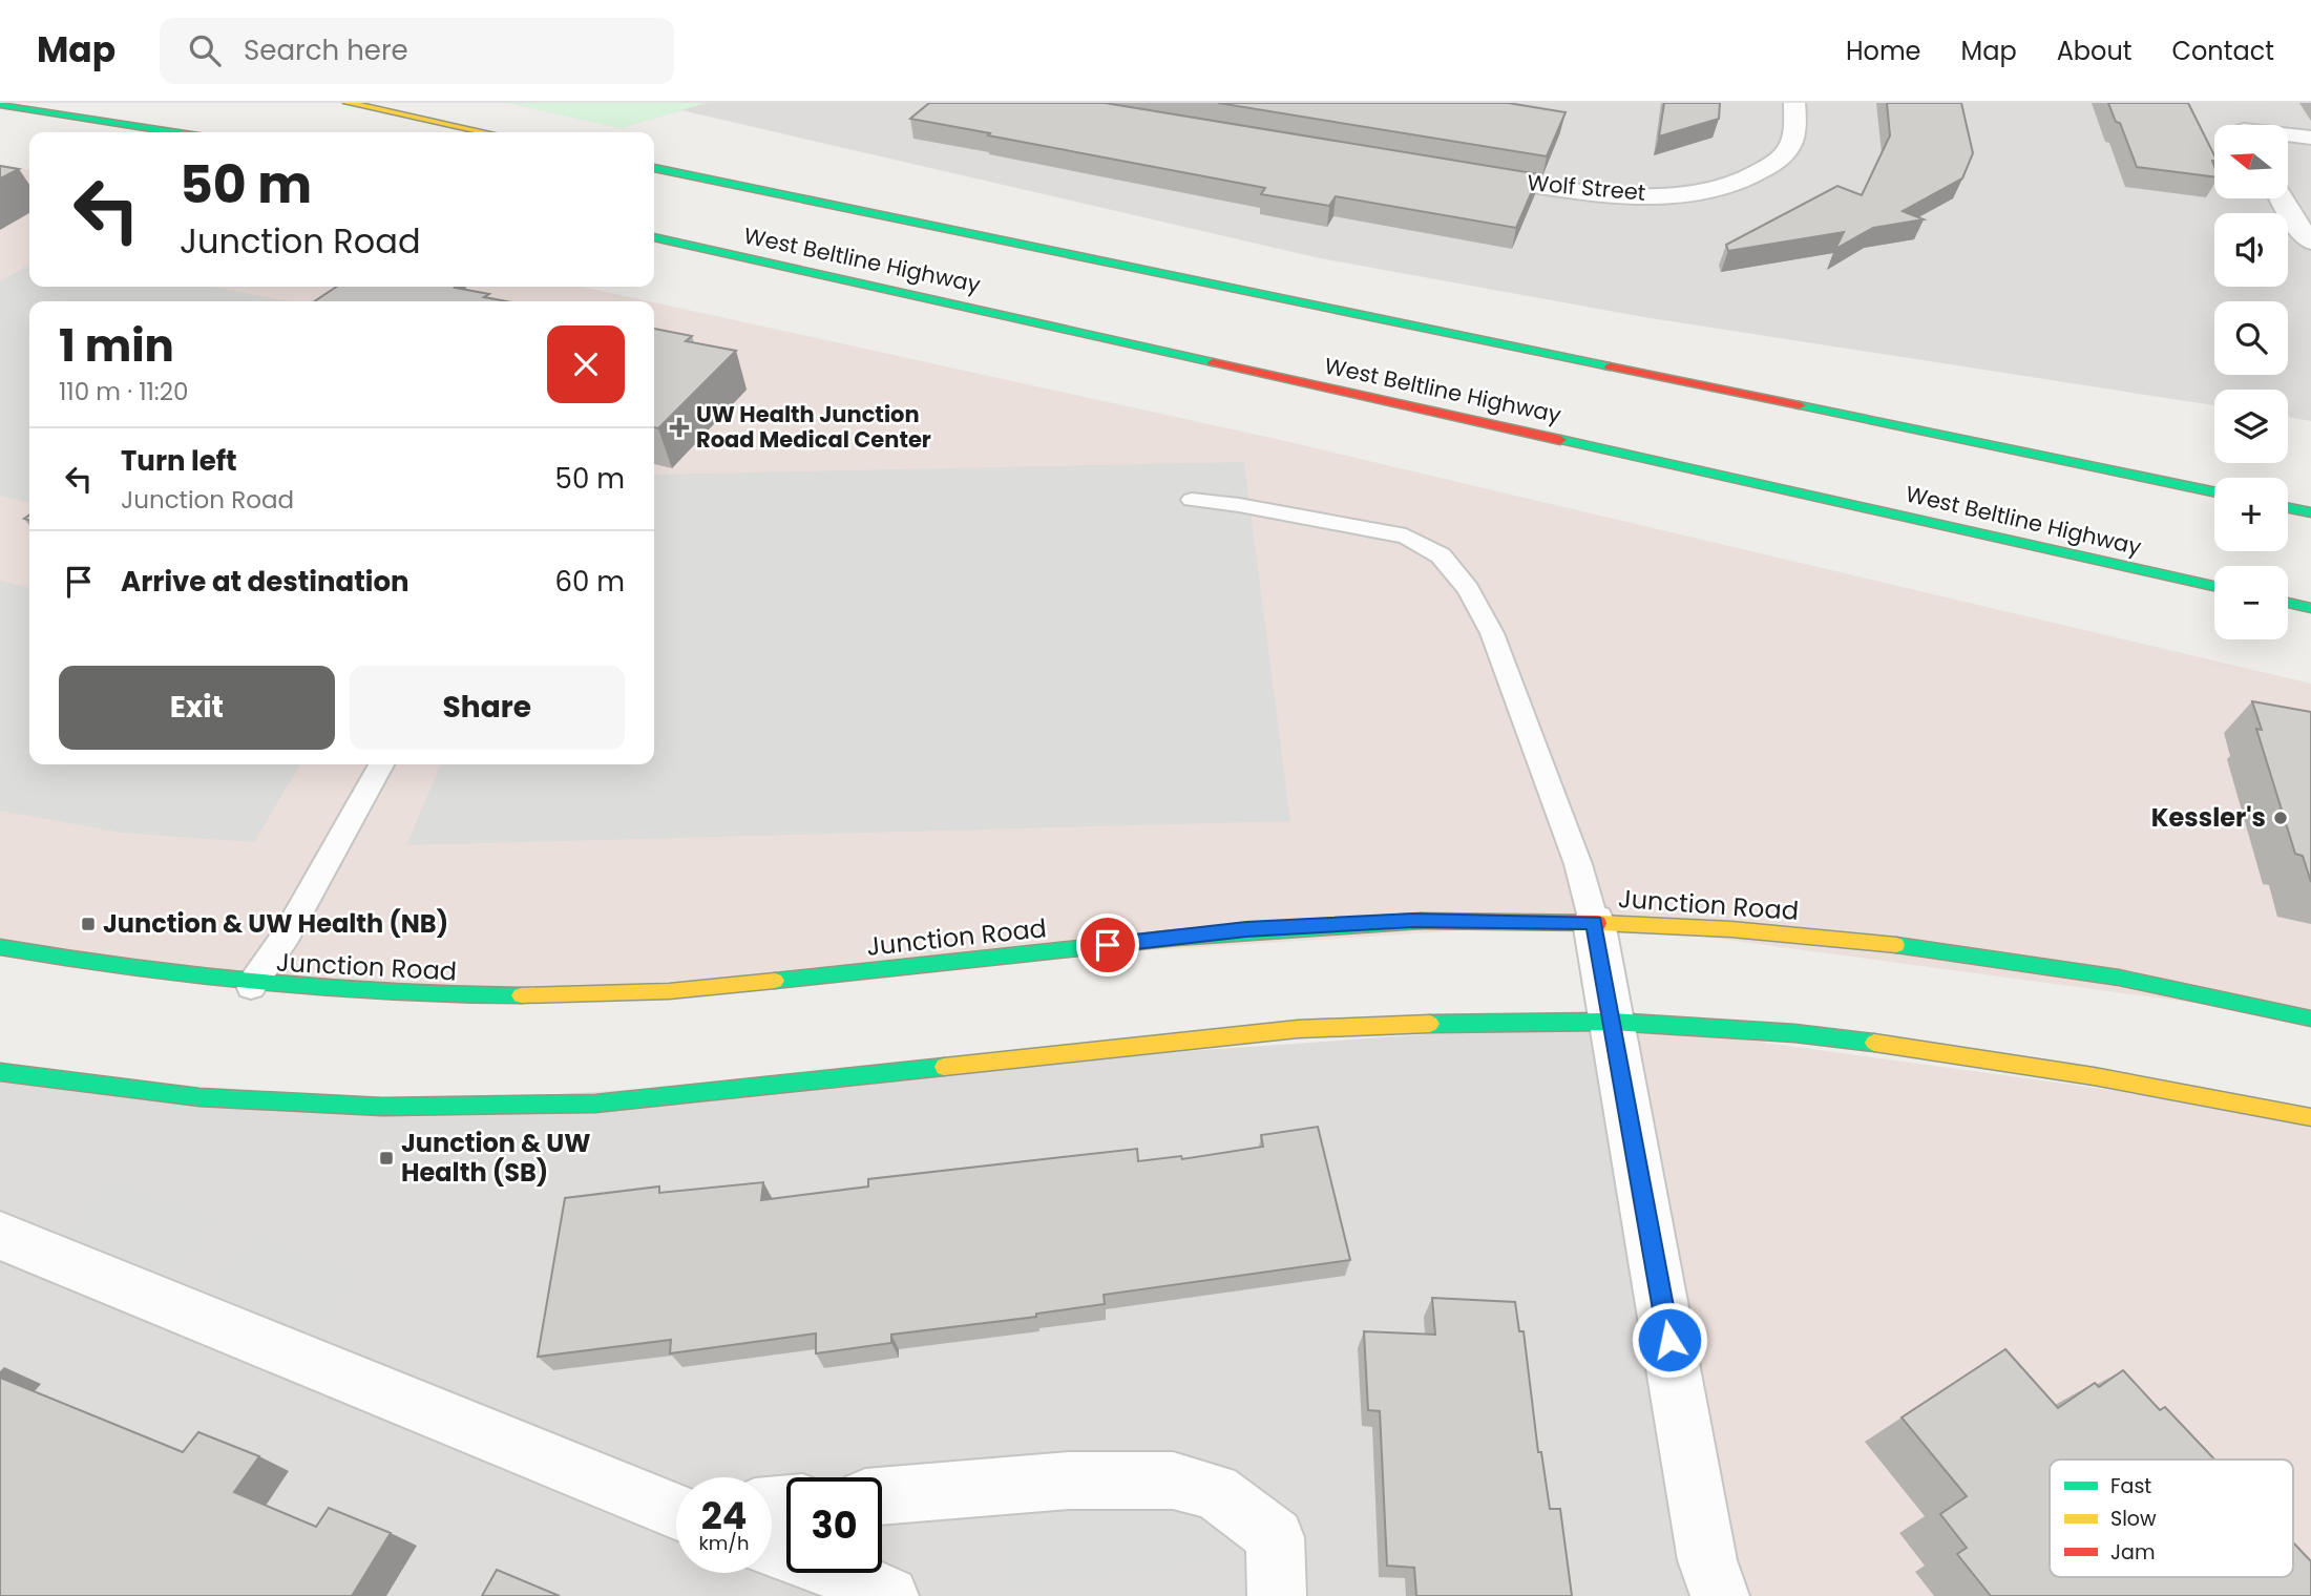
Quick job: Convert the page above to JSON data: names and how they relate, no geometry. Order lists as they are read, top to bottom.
{
  "streets": {
    "main road": ["West Beltline Highway", "Junction Road"],
    "street": ["Wolf Street"]
  },
  "places": {
    "health": ["UW Health Junction Road Medical Center"],
    "other": ["Kessler's"],
    "transit": ["Junction & UW Health (NB)", "Junction & UW Health (SB)"]
  },
  "legend": ["Fast", "Slow", "Jam"],
  "north": "left",
  "page": {
    "header": "Map",
    "search": "Search here",
    "nav": [
      "Home",
      "Map",
      "About",
      "Contact"
    ],
    "map_buttons": ["+", "−"],
    "turn": ["50 m", "Junction Road"],
    "heading": ["1 min", "110 m · 11:20"],
    "list": [
      {
        "name": "Turn left",
        "note": "Junction Road",
        "value": "50 m"
      },
      {
        "name": "Arrive at destination",
        "value": "60 m"
      }
    ],
    "buttons": ["Exit", "Share"],
    "speed": "24 km/h",
    "limit": "30"
  }
}
